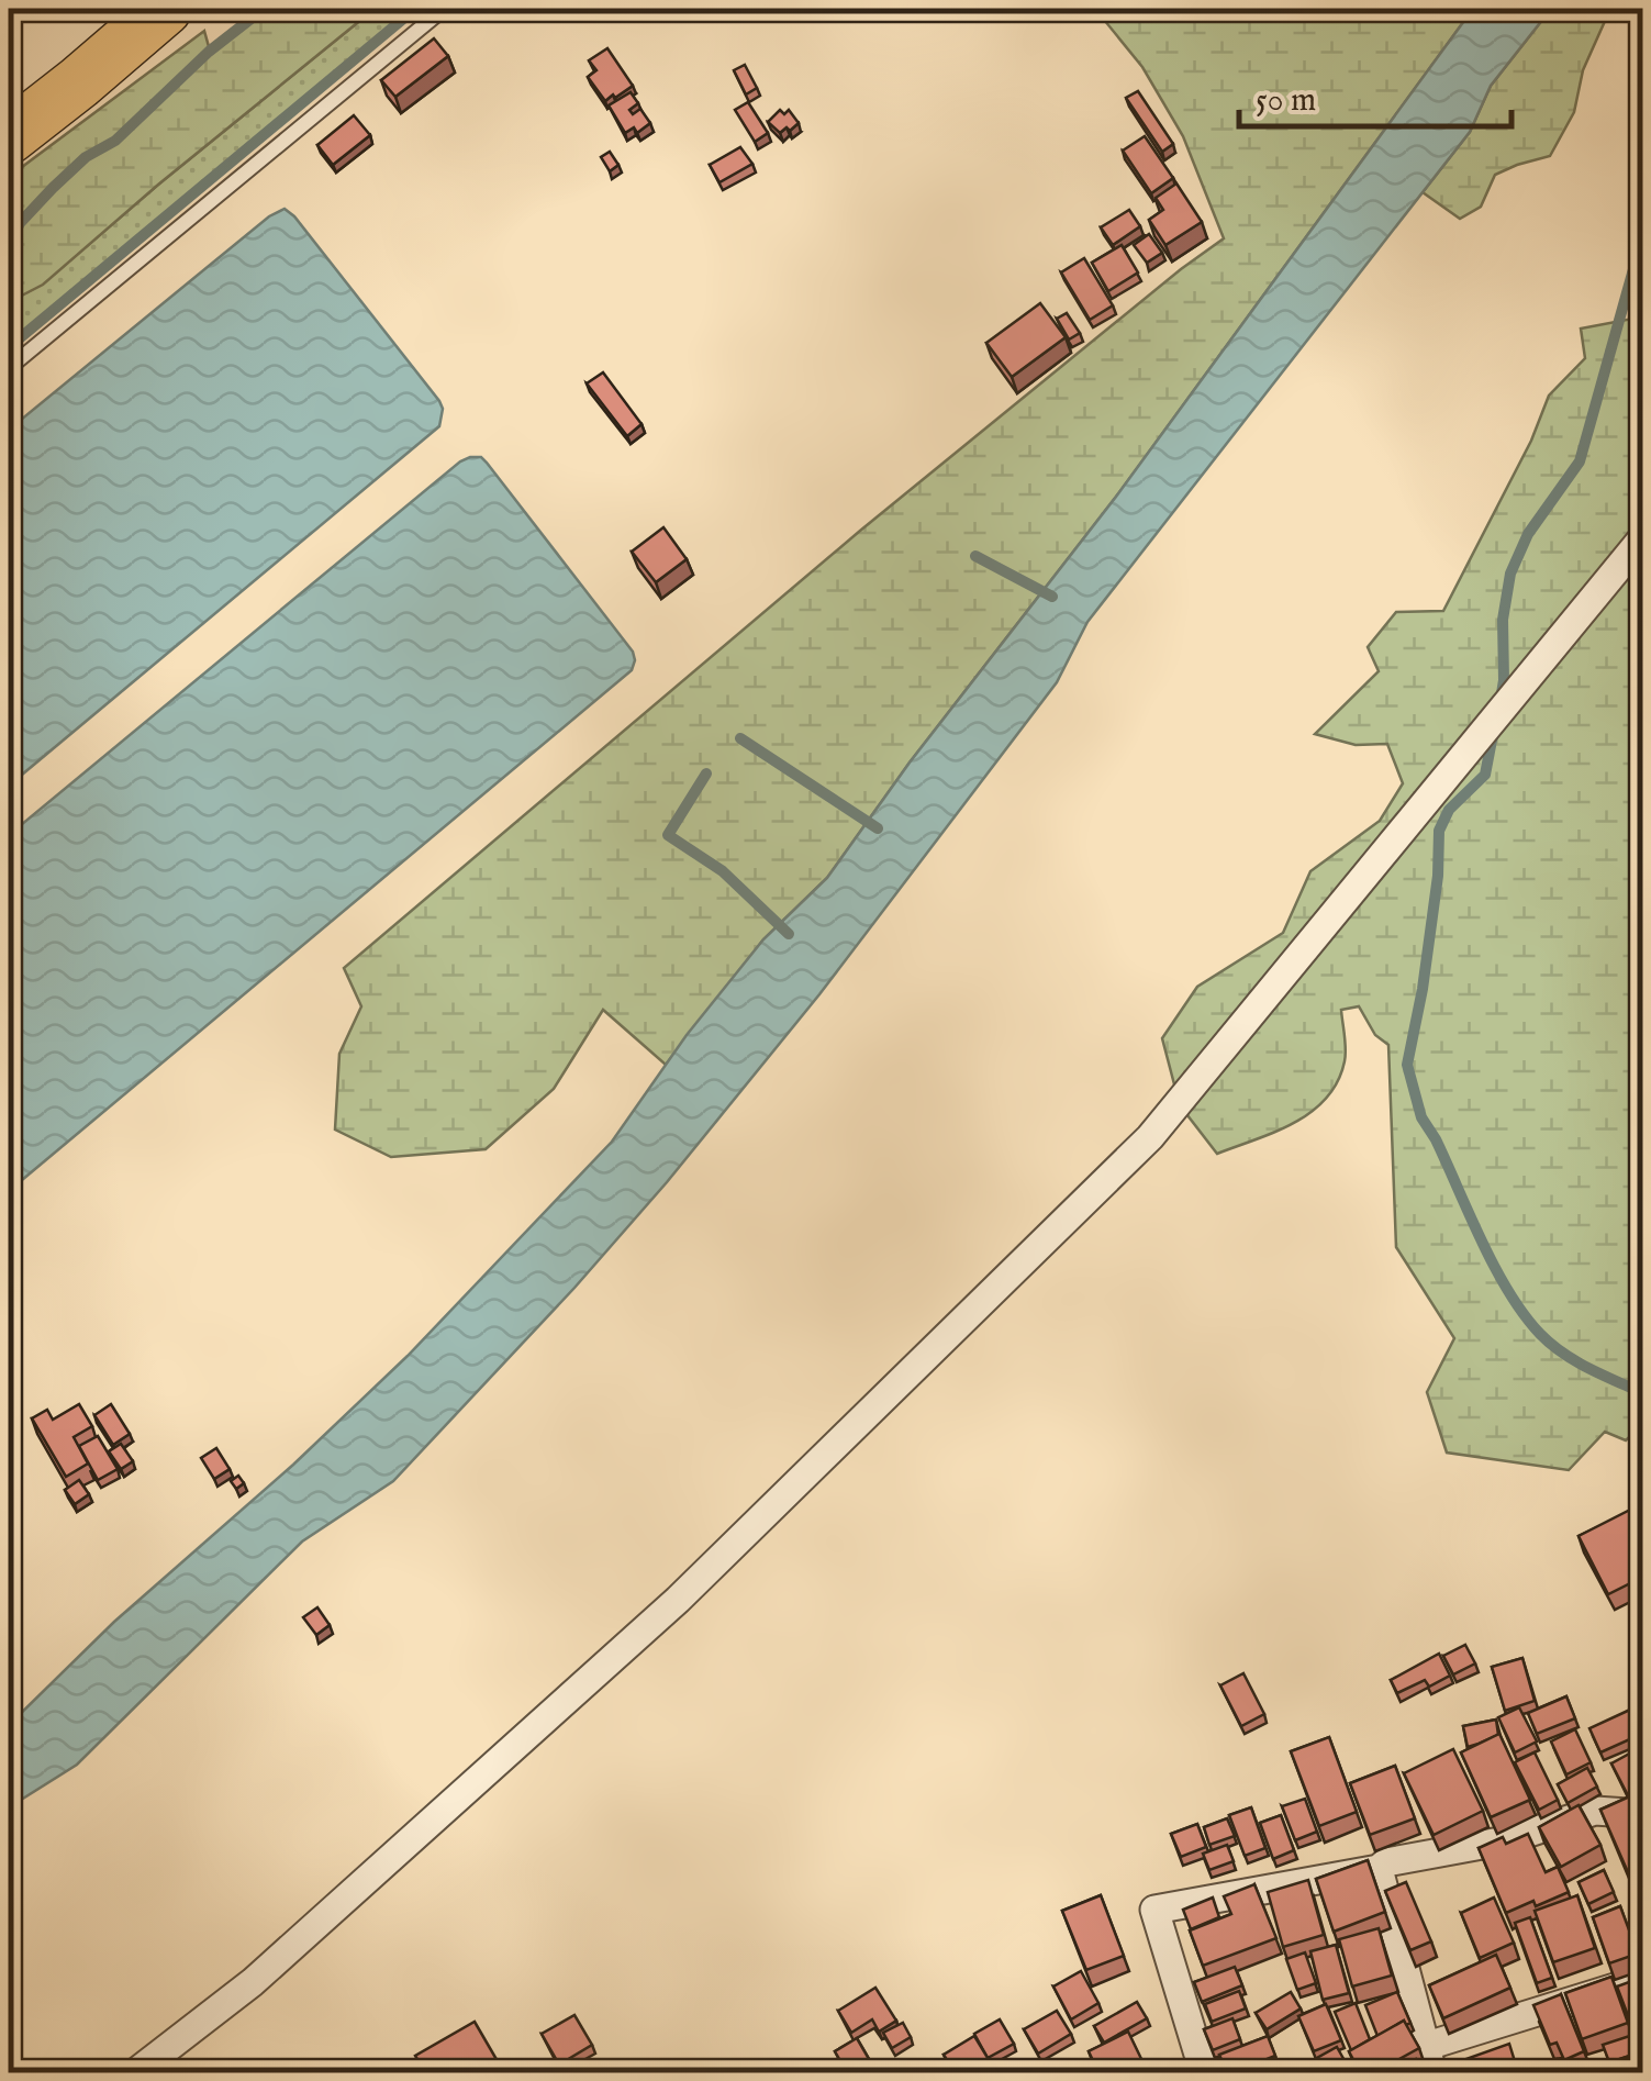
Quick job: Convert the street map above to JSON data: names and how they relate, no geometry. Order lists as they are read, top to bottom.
{
  "scale_bar": "50 m"
}
